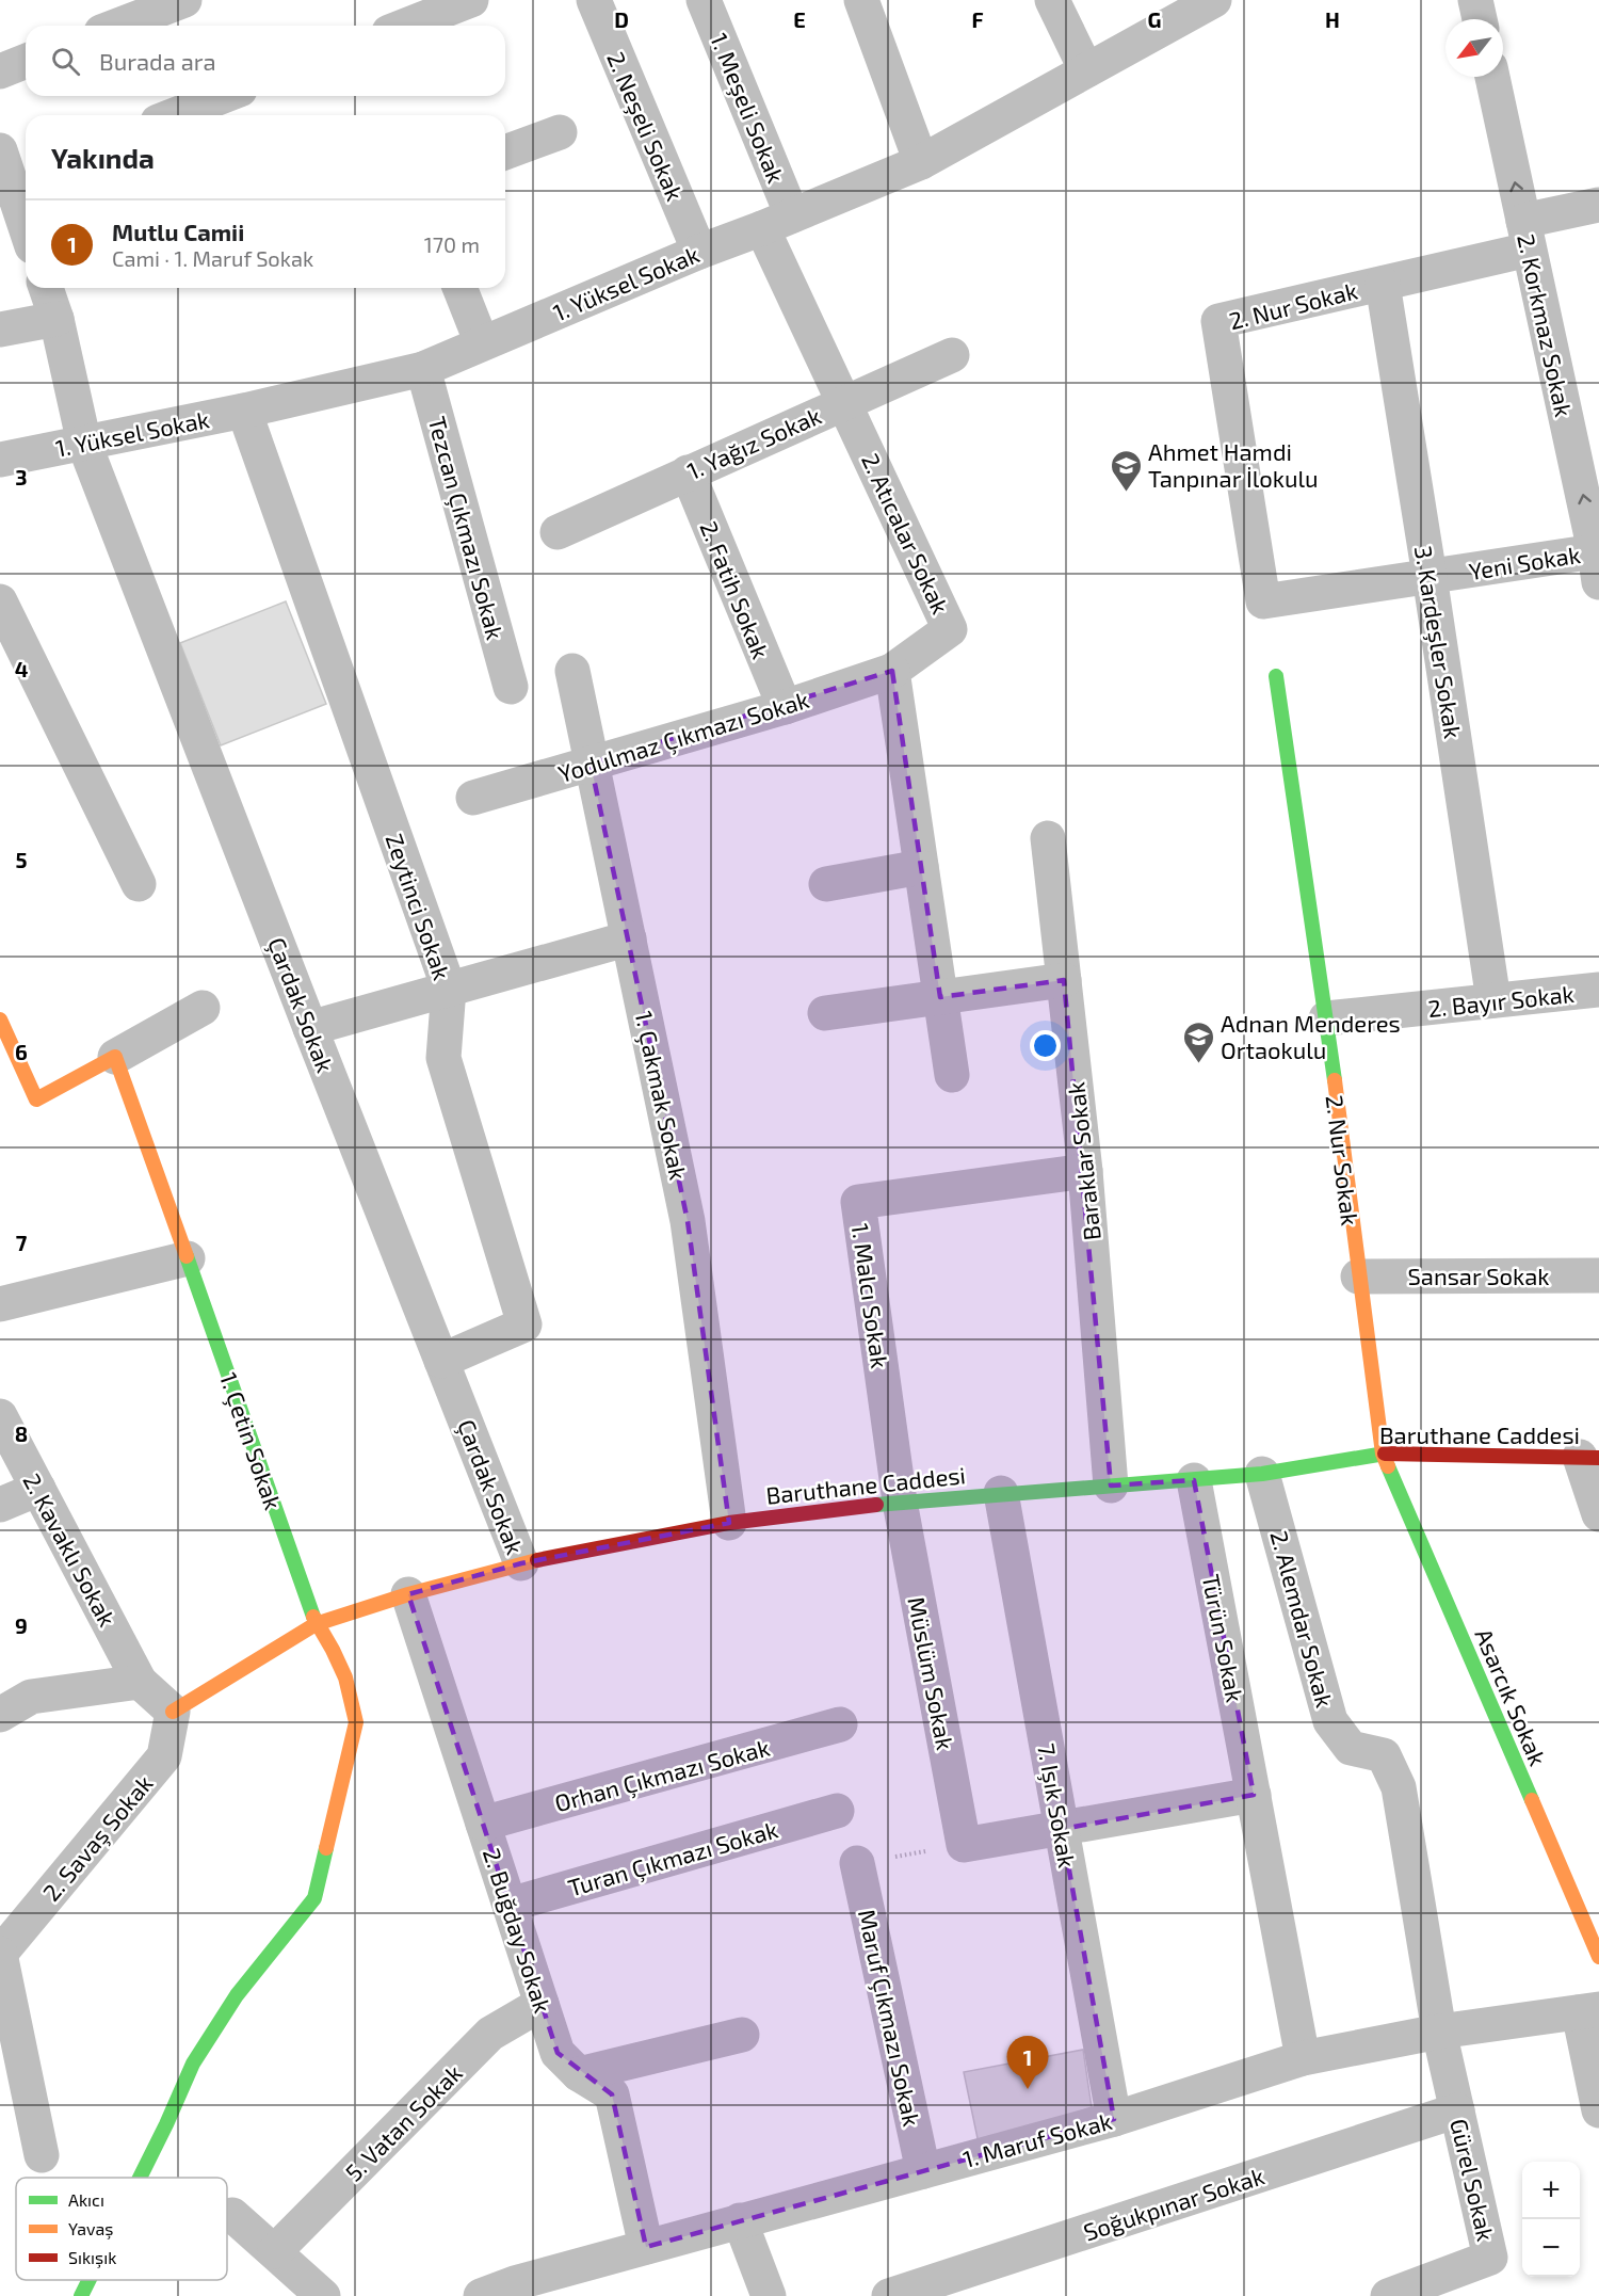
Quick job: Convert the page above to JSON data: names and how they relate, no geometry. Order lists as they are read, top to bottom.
{
  "streets": {
    "street": [
      "1. Meşeli Sokak",
      "2. Neşeli Sokak",
      "1. Yüksel Sokak",
      "2. Nur Sokak",
      "2. Korkmaz Sokak",
      "1. Yağız Sokak",
      "Tezcan Çıkmazı Sokak",
      "2. Atıcalar Sokak",
      "Yeni Sokak",
      "2. Fatih Sokak",
      "3. Kardeşler Sokak",
      "Yodulmaz Çıkmazı Sokak",
      "Zeytinci Sokak",
      "2. Bayır Sokak",
      "Çardak Sokak",
      "1. Çakmak Sokak",
      "Baraklar Sokak",
      "Sansar Sokak",
      "1. Malcı Sokak",
      "Baruthane Caddesi",
      "1. Çetin Sokak",
      "2. Kavaklı Sokak",
      "2. Alemdar Sokak",
      "Türün Sokak",
      "Müslüm Sokak",
      "Asarcık Sokak",
      "Orhan Çıkmazı Sokak",
      "7. Işık Sokak",
      "2. Savaş Sokak",
      "Turan Çıkmazı Sokak",
      "2. Buğday Sokak",
      "Maruf Çıkmazı Sokak",
      "5. Vatan Sokak",
      "1. Maruf Sokak",
      "Gürel Sokak",
      "Soğukpınar Sokak"
    ]
  },
  "crossings": [
    ["1. Meşeli Sokak", "1. Yüksel Sokak"],
    ["1. Meşeli Sokak", "2. Atıcalar Sokak"],
    ["2. Neşeli Sokak", "1. Yüksel Sokak"],
    ["1. Yüksel Sokak", "Tezcan Çıkmazı Sokak"],
    ["1. Yüksel Sokak", "2. Atıcalar Sokak"],
    ["1. Yüksel Sokak", "Zeytinci Sokak"],
    ["1. Yüksel Sokak", "Çardak Sokak"],
    ["2. Nur Sokak", "2. Korkmaz Sokak"],
    ["2. Nur Sokak", "Yeni Sokak"],
    ["2. Nur Sokak", "3. Kardeşler Sokak"],
    ["2. Nur Sokak", "2. Bayır Sokak"],
    ["2. Nur Sokak", "Sansar Sokak"],
    ["2. Nur Sokak", "Baruthane Caddesi"],
    ["2. Nur Sokak", "Asarcık Sokak"],
    ["2. Korkmaz Sokak", "Yeni Sokak"],
    ["1. Yağız Sokak", "2. Atıcalar Sokak"],
    ["1. Yağız Sokak", "2. Fatih Sokak"],
    ["2. Atıcalar Sokak", "Yodulmaz Çıkmazı Sokak"],
    ["Yeni Sokak", "3. Kardeşler Sokak"],
    ["2. Fatih Sokak", "Yodulmaz Çıkmazı Sokak"],
    ["3. Kardeşler Sokak", "2. Bayır Sokak"],
    ["Yodulmaz Çıkmazı Sokak", "1. Çakmak Sokak"],
    ["Zeytinci Sokak", "Çardak Sokak"],
    ["Çardak Sokak", "Baruthane Caddesi"],
    ["1. Çakmak Sokak", "Baruthane Caddesi"],
    ["Baraklar Sokak", "1. Malcı Sokak"],
    ["Baraklar Sokak", "Baruthane Caddesi"],
    ["1. Malcı Sokak", "Baruthane Caddesi"],
    ["1. Malcı Sokak", "Müslüm Sokak"],
    ["Baruthane Caddesi", "1. Çetin Sokak"],
    ["Baruthane Caddesi", "2. Alemdar Sokak"],
    ["Baruthane Caddesi", "Türün Sokak"],
    ["Baruthane Caddesi", "Müslüm Sokak"],
    ["Baruthane Caddesi", "Asarcık Sokak"],
    ["Baruthane Caddesi", "7. Işık Sokak"],
    ["Baruthane Caddesi", "2. Savaş Sokak"],
    ["Baruthane Caddesi", "2. Buğday Sokak"],
    ["2. Alemdar Sokak", "1. Maruf Sokak"],
    ["2. Alemdar Sokak", "Gürel Sokak"],
    ["Türün Sokak", "1. Maruf Sokak"],
    ["Orhan Çıkmazı Sokak", "2. Buğday Sokak"],
    ["7. Işık Sokak", "1. Maruf Sokak"],
    ["Turan Çıkmazı Sokak", "2. Buğday Sokak"],
    ["2. Buğday Sokak", "5. Vatan Sokak"],
    ["2. Buğday Sokak", "1. Maruf Sokak"],
    ["Maruf Çıkmazı Sokak", "1. Maruf Sokak"],
    ["1. Maruf Sokak", "Gürel Sokak"],
    ["Gürel Sokak", "Soğukpınar Sokak"]
  ],
  "one_way": ["2. Korkmaz Sokak"],
  "places": {
    "school or university": ["Ahmet Hamdi Tanpınar İlokulu", "Adnan Menderes Ortaokulu"]
  },
  "legend": ["Akıcı", "Yavaş", "Sıkışık"],
  "north": "bottom left",
  "page": {
    "search": "Burada ara",
    "heading": "Yakında",
    "list": [
      {
        "mark": "1",
        "name": "Mutlu Camii",
        "note": "Cami · 1. Maruf Sokak",
        "value": "170 m"
      }
    ],
    "pins": "1",
    "map_buttons": ["+", "−"]
  },
  "grid": {
    "columns": [
      "D",
      "E",
      "F",
      "G",
      "H"
    ],
    "rows": [
      "3",
      "4",
      "5",
      "6",
      "7",
      "8",
      "9"
    ]
  }
}
